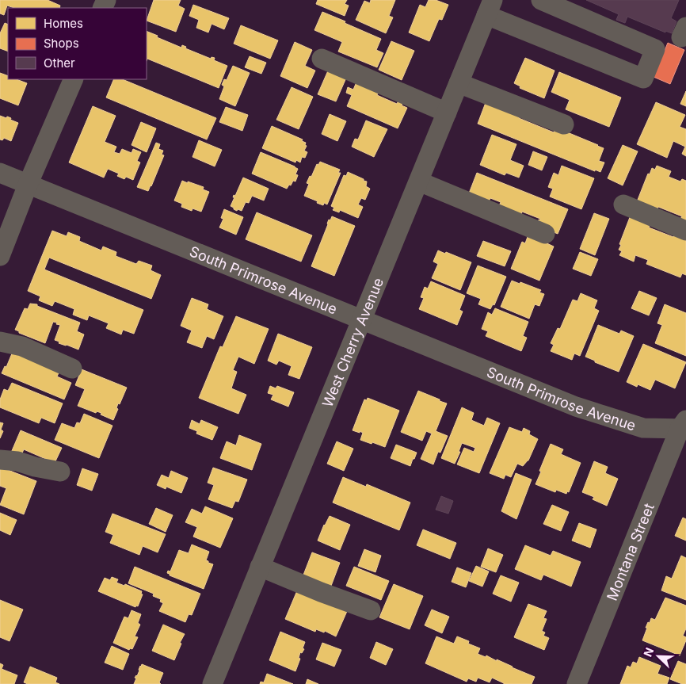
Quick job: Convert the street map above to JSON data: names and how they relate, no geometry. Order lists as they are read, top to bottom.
{
  "streets": {
    "street": ["South Primrose Avenue", "West Cherry Avenue", "Montana Street"]
  },
  "crossings": [
    ["South Primrose Avenue", "West Cherry Avenue"],
    ["South Primrose Avenue", "Montana Street"]
  ],
  "legend": ["Homes", "Shops", "Other"],
  "north": "top left"
}
